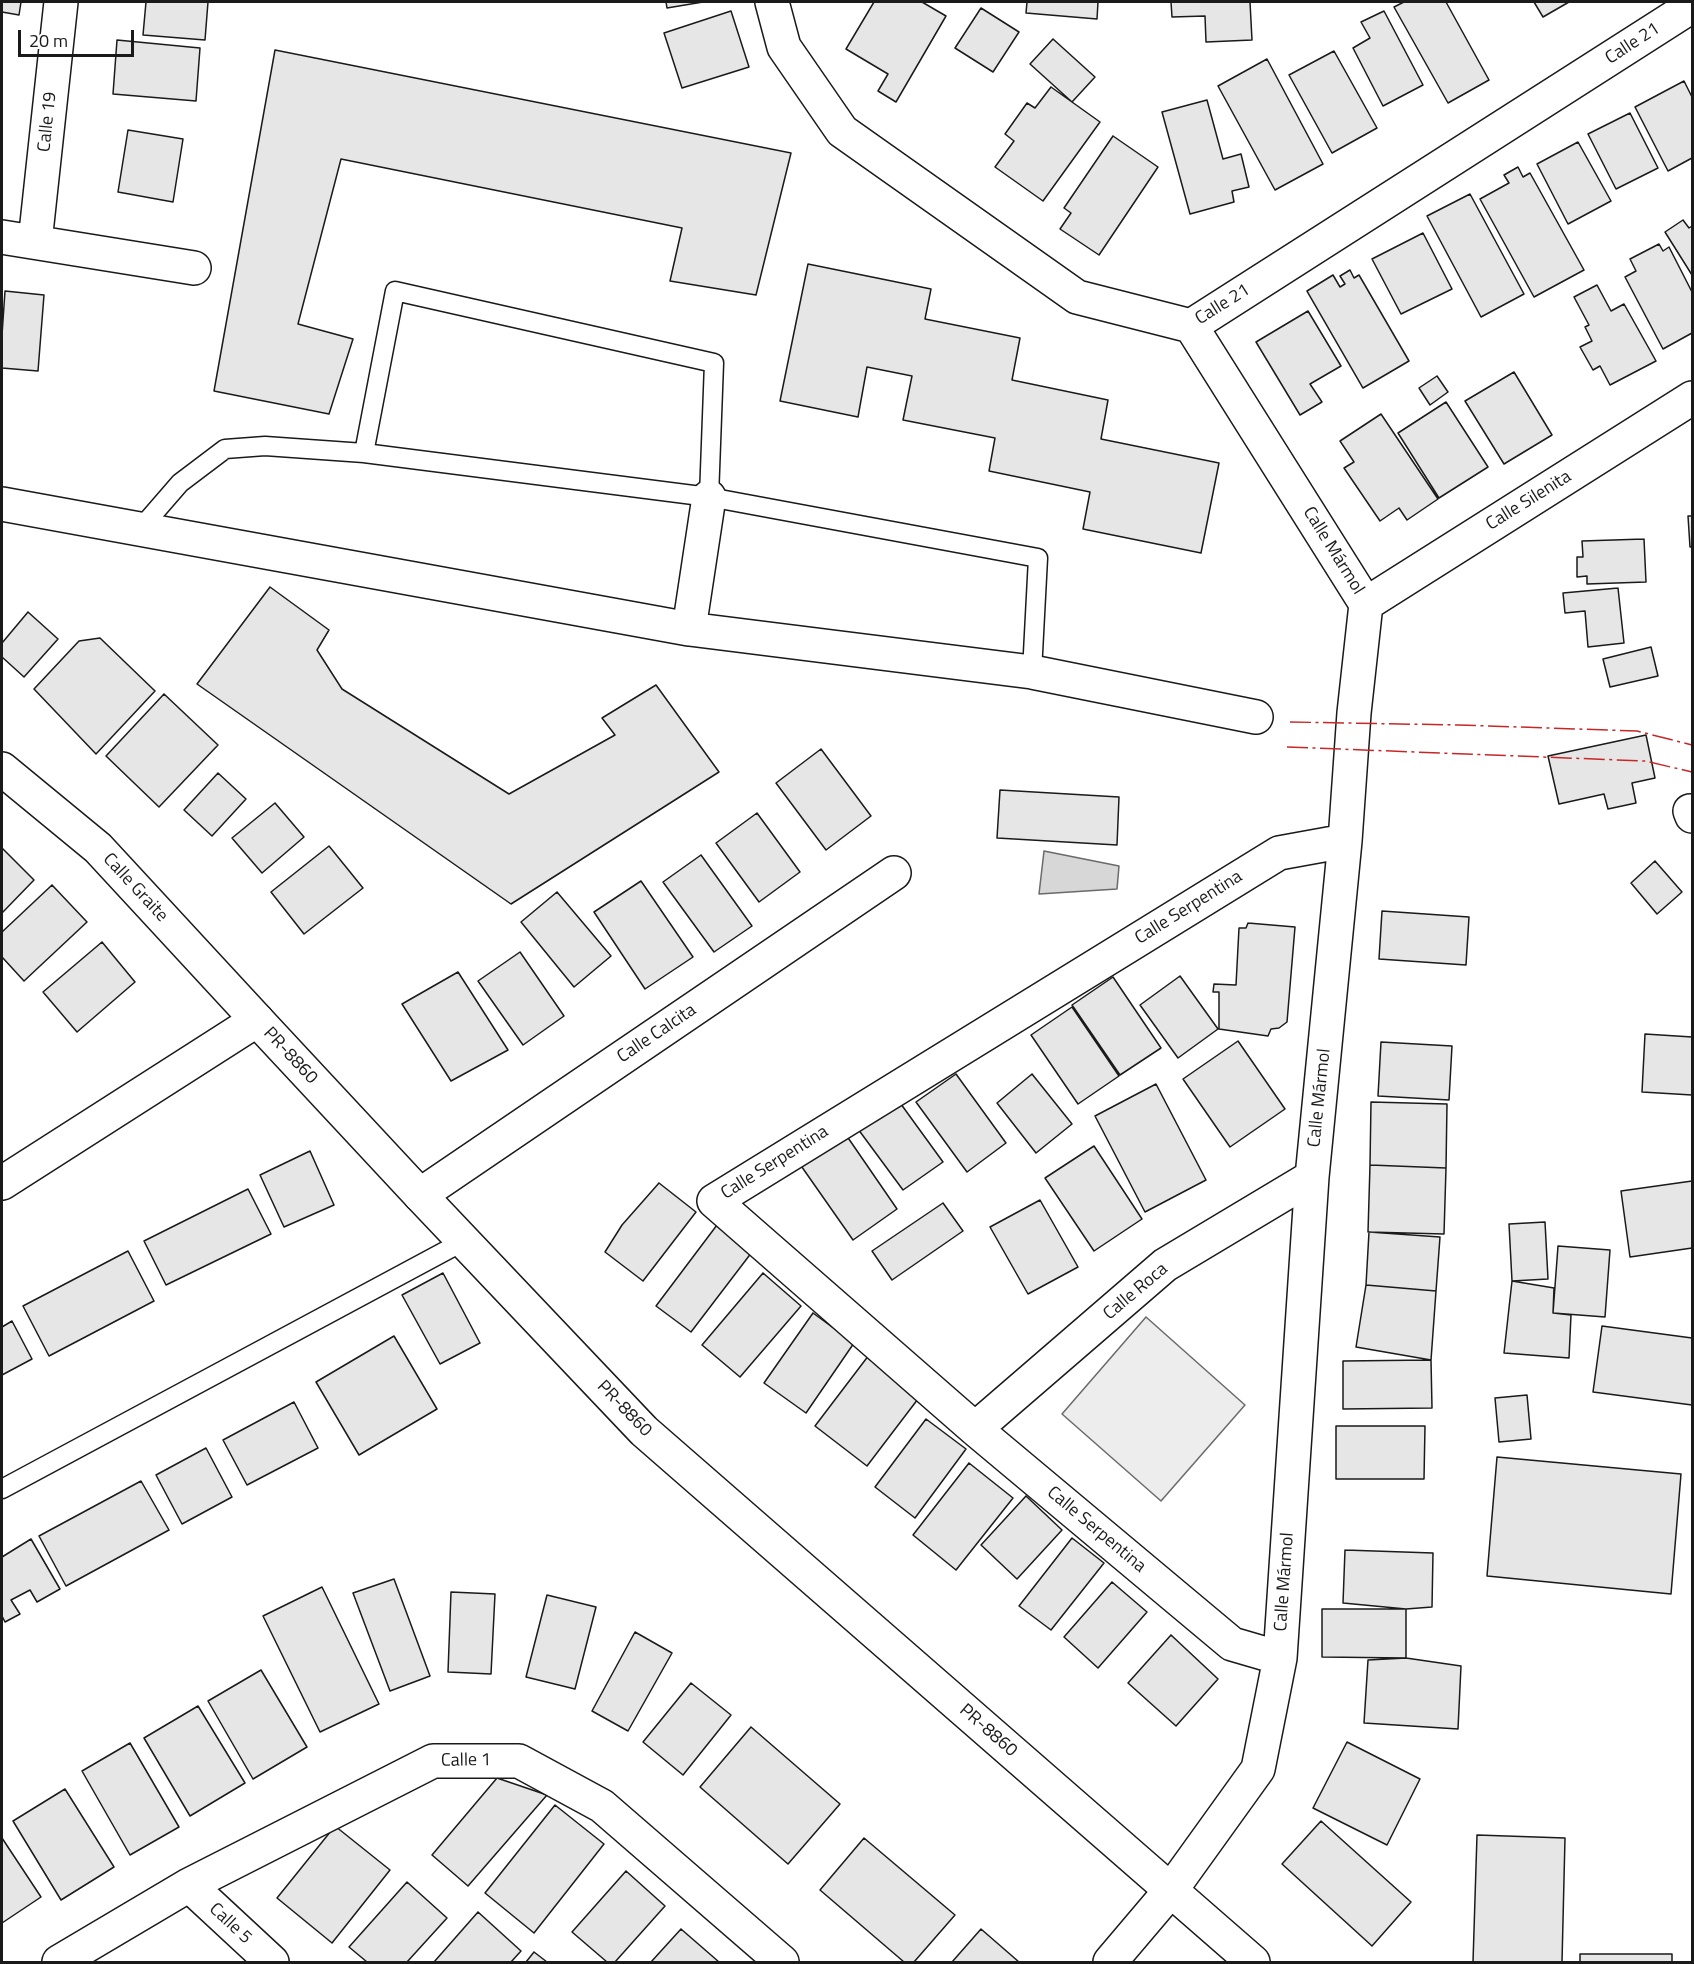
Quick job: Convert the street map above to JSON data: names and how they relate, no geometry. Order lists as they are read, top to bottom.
{
  "streets": {
    "street": [
      "Calle 21",
      "Calle 19",
      "Calle Silenita",
      "Calle Mármol",
      "Calle Graite",
      "Calle Serpentina",
      "Calle Calcita",
      "PR-8860",
      "Calle Roca",
      "Calle 1",
      "Calle 5"
    ]
  },
  "crossings": [
    ["Calle 21", "Calle Mármol"],
    ["Calle Silenita", "Calle Mármol"],
    ["Calle Mármol", "Calle Serpentina"],
    ["Calle Mármol", "PR-8860"],
    ["Calle Mármol", "Calle Roca"],
    ["Calle Graite", "PR-8860"],
    ["Calle Serpentina", "Calle Roca"],
    ["Calle Calcita", "PR-8860"],
    ["Calle 1", "Calle 5"]
  ],
  "scale_bar": "20 m"
}
